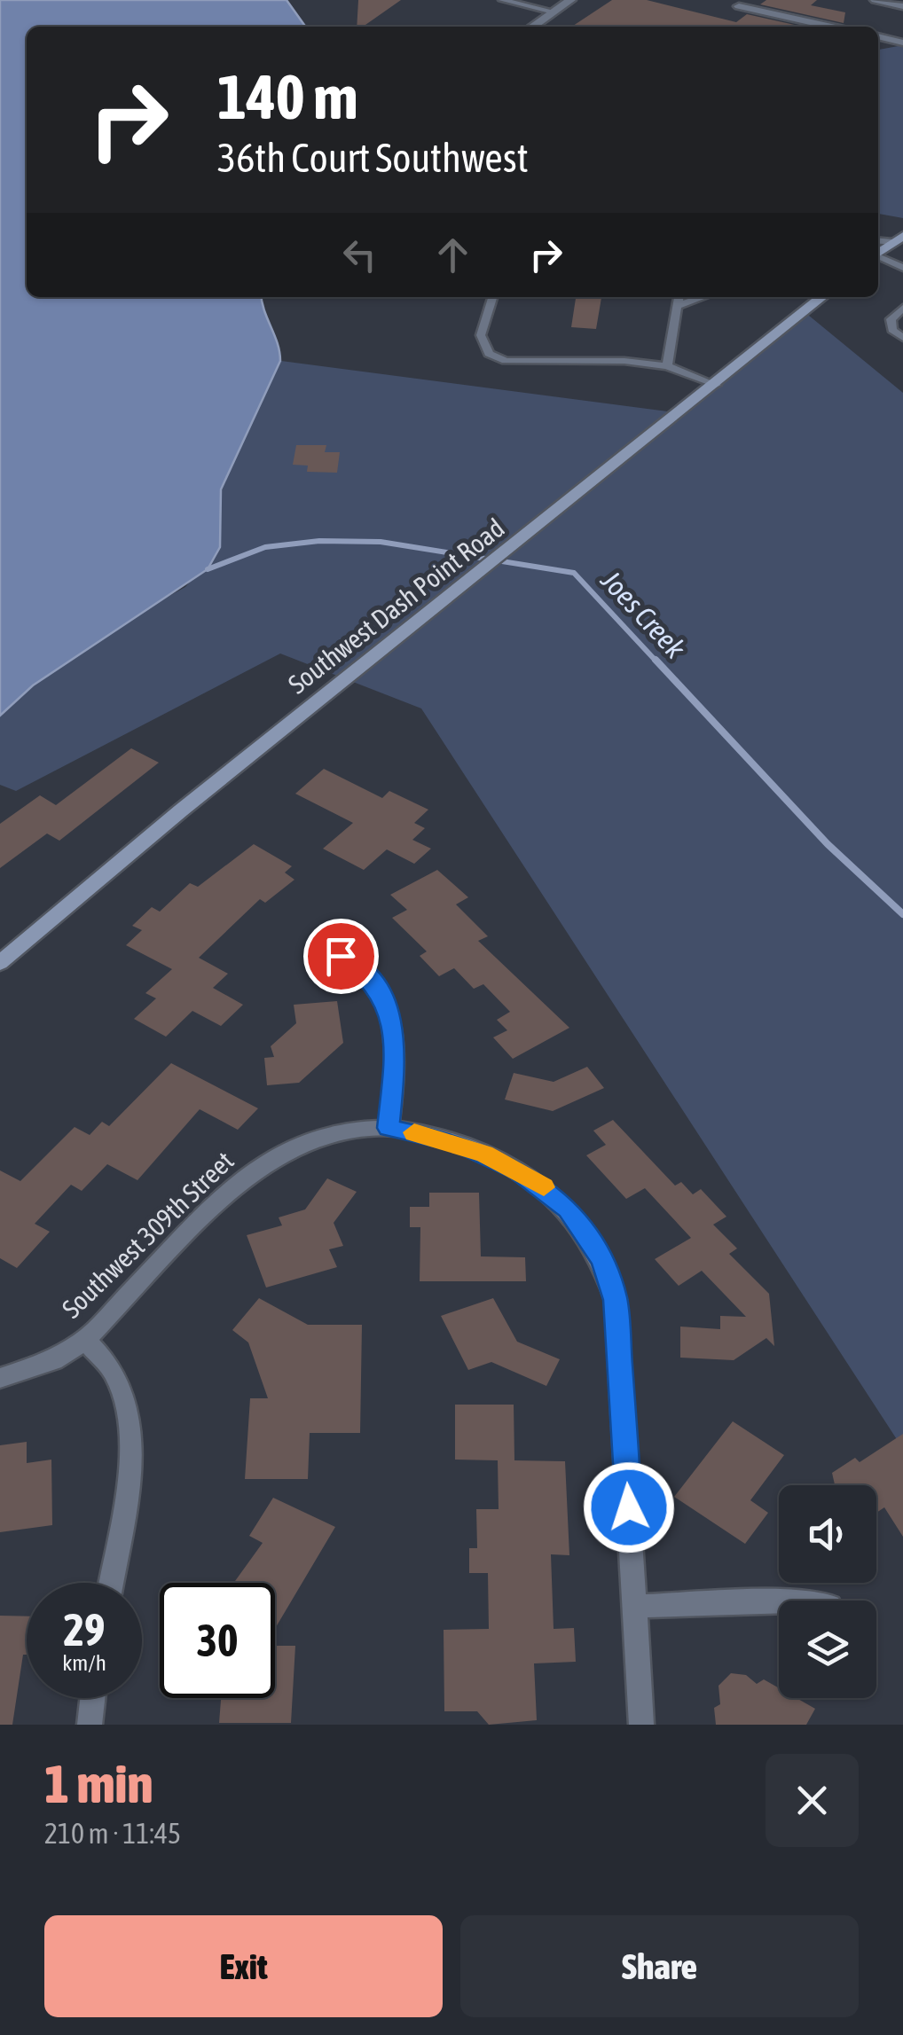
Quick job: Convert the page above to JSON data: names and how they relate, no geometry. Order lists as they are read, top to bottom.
{
  "streets": {
    "main road": ["Southwest Dash Point Road"],
    "street": ["Southwest 309th Street"]
  },
  "water": ["Joes Creek"],
  "page": {
    "turn": ["140 m", "36th Court Southwest"],
    "speed": "29 km/h",
    "limit": "30",
    "heading": ["1 min", "210 m · 11:45"],
    "buttons": ["Exit", "Share"]
  }
}
